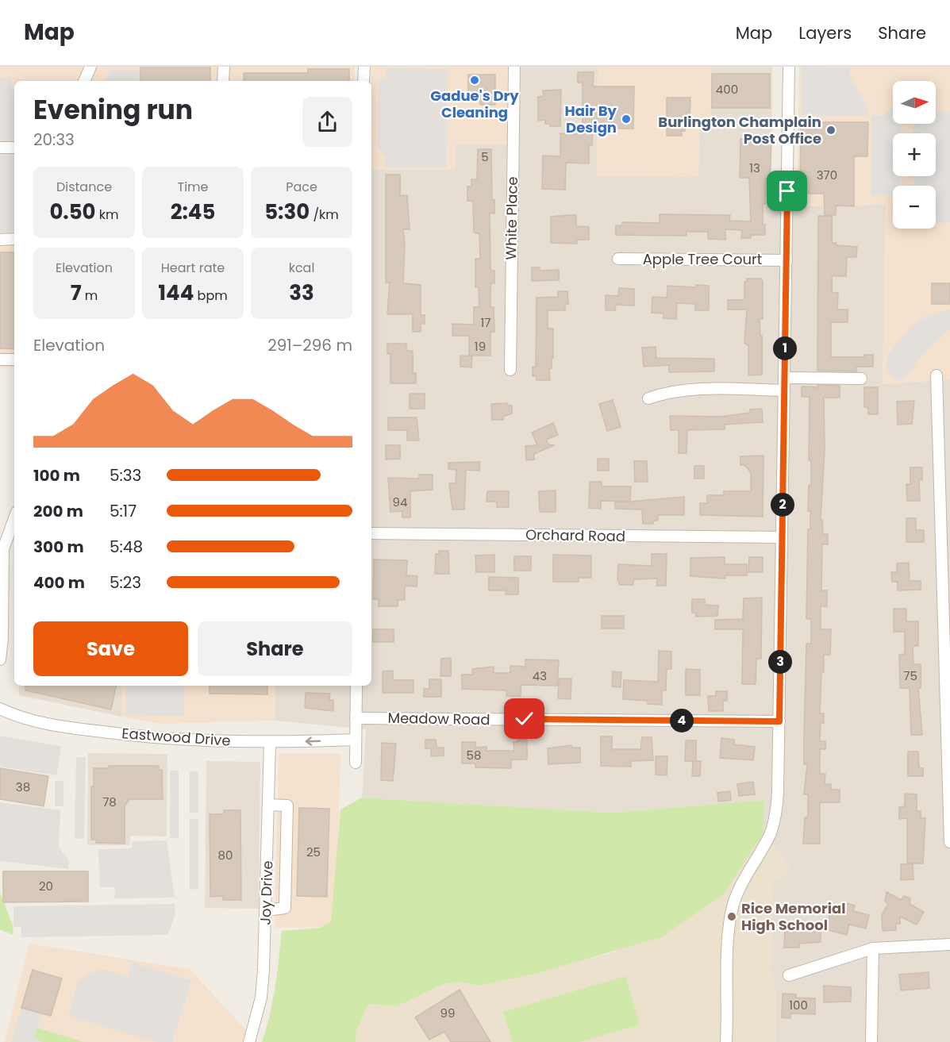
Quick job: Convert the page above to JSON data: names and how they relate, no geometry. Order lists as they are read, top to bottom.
{
  "streets": {
    "street": [
      "White Place",
      "Apple Tree Court",
      "Orchard Road",
      "Meadow Road",
      "Eastwood Drive",
      "Joy Drive"
    ]
  },
  "crossings": [
    ["Eastwood Drive", "Joy Drive"]
  ],
  "places": [
    "Gadue's Dry Cleaning",
    "Hair By Design",
    "Burlington Champlain Post Office",
    "Rice Memorial High School"
  ],
  "house_numbers": [
    "400",
    "5",
    "13",
    "370",
    "17",
    "19",
    "94",
    "43",
    "75",
    "58",
    "38",
    "78",
    "25",
    "80",
    "20",
    "100",
    "99"
  ],
  "north": "right",
  "page": {
    "header": "Map",
    "nav": ["Map", "Layers", "Share"],
    "map_buttons": ["+", "−"],
    "heading": ["Evening run", "20:33"],
    "stats": [
      ["Distance", "0.50 km"],
      ["Time", "2:45"],
      ["Pace", "5:30 /km"],
      ["Elevation", "7 m"],
      ["Heart rate", "144 bpm"],
      ["kcal", "33"]
    ],
    "chart": ["Elevation", "291–296 m"],
    "pins": [
      "1",
      "2",
      "3",
      "4"
    ],
    "list": [
      {
        "name": "100 m",
        "note": "5:33"
      },
      {
        "name": "200 m",
        "note": "5:17"
      },
      {
        "name": "300 m",
        "note": "5:48"
      },
      {
        "name": "400 m",
        "note": "5:23"
      }
    ],
    "buttons": ["Save", "Share"]
  }
}
